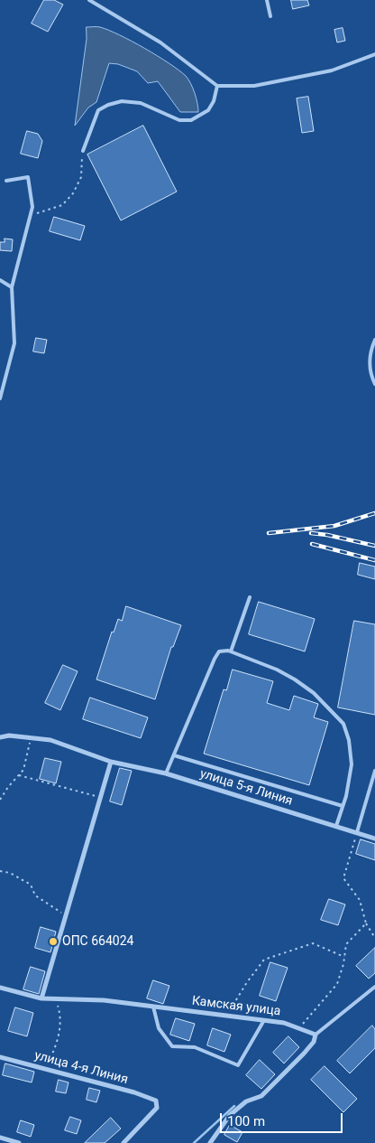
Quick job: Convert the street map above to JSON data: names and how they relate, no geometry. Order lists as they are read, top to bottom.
{
  "streets": {
    "street": ["улица 5-я Линия", "Камская улица", "улица 4-я Линия"]
  },
  "places": ["ОПС 664024"],
  "scale_bar": "100 m"
}
